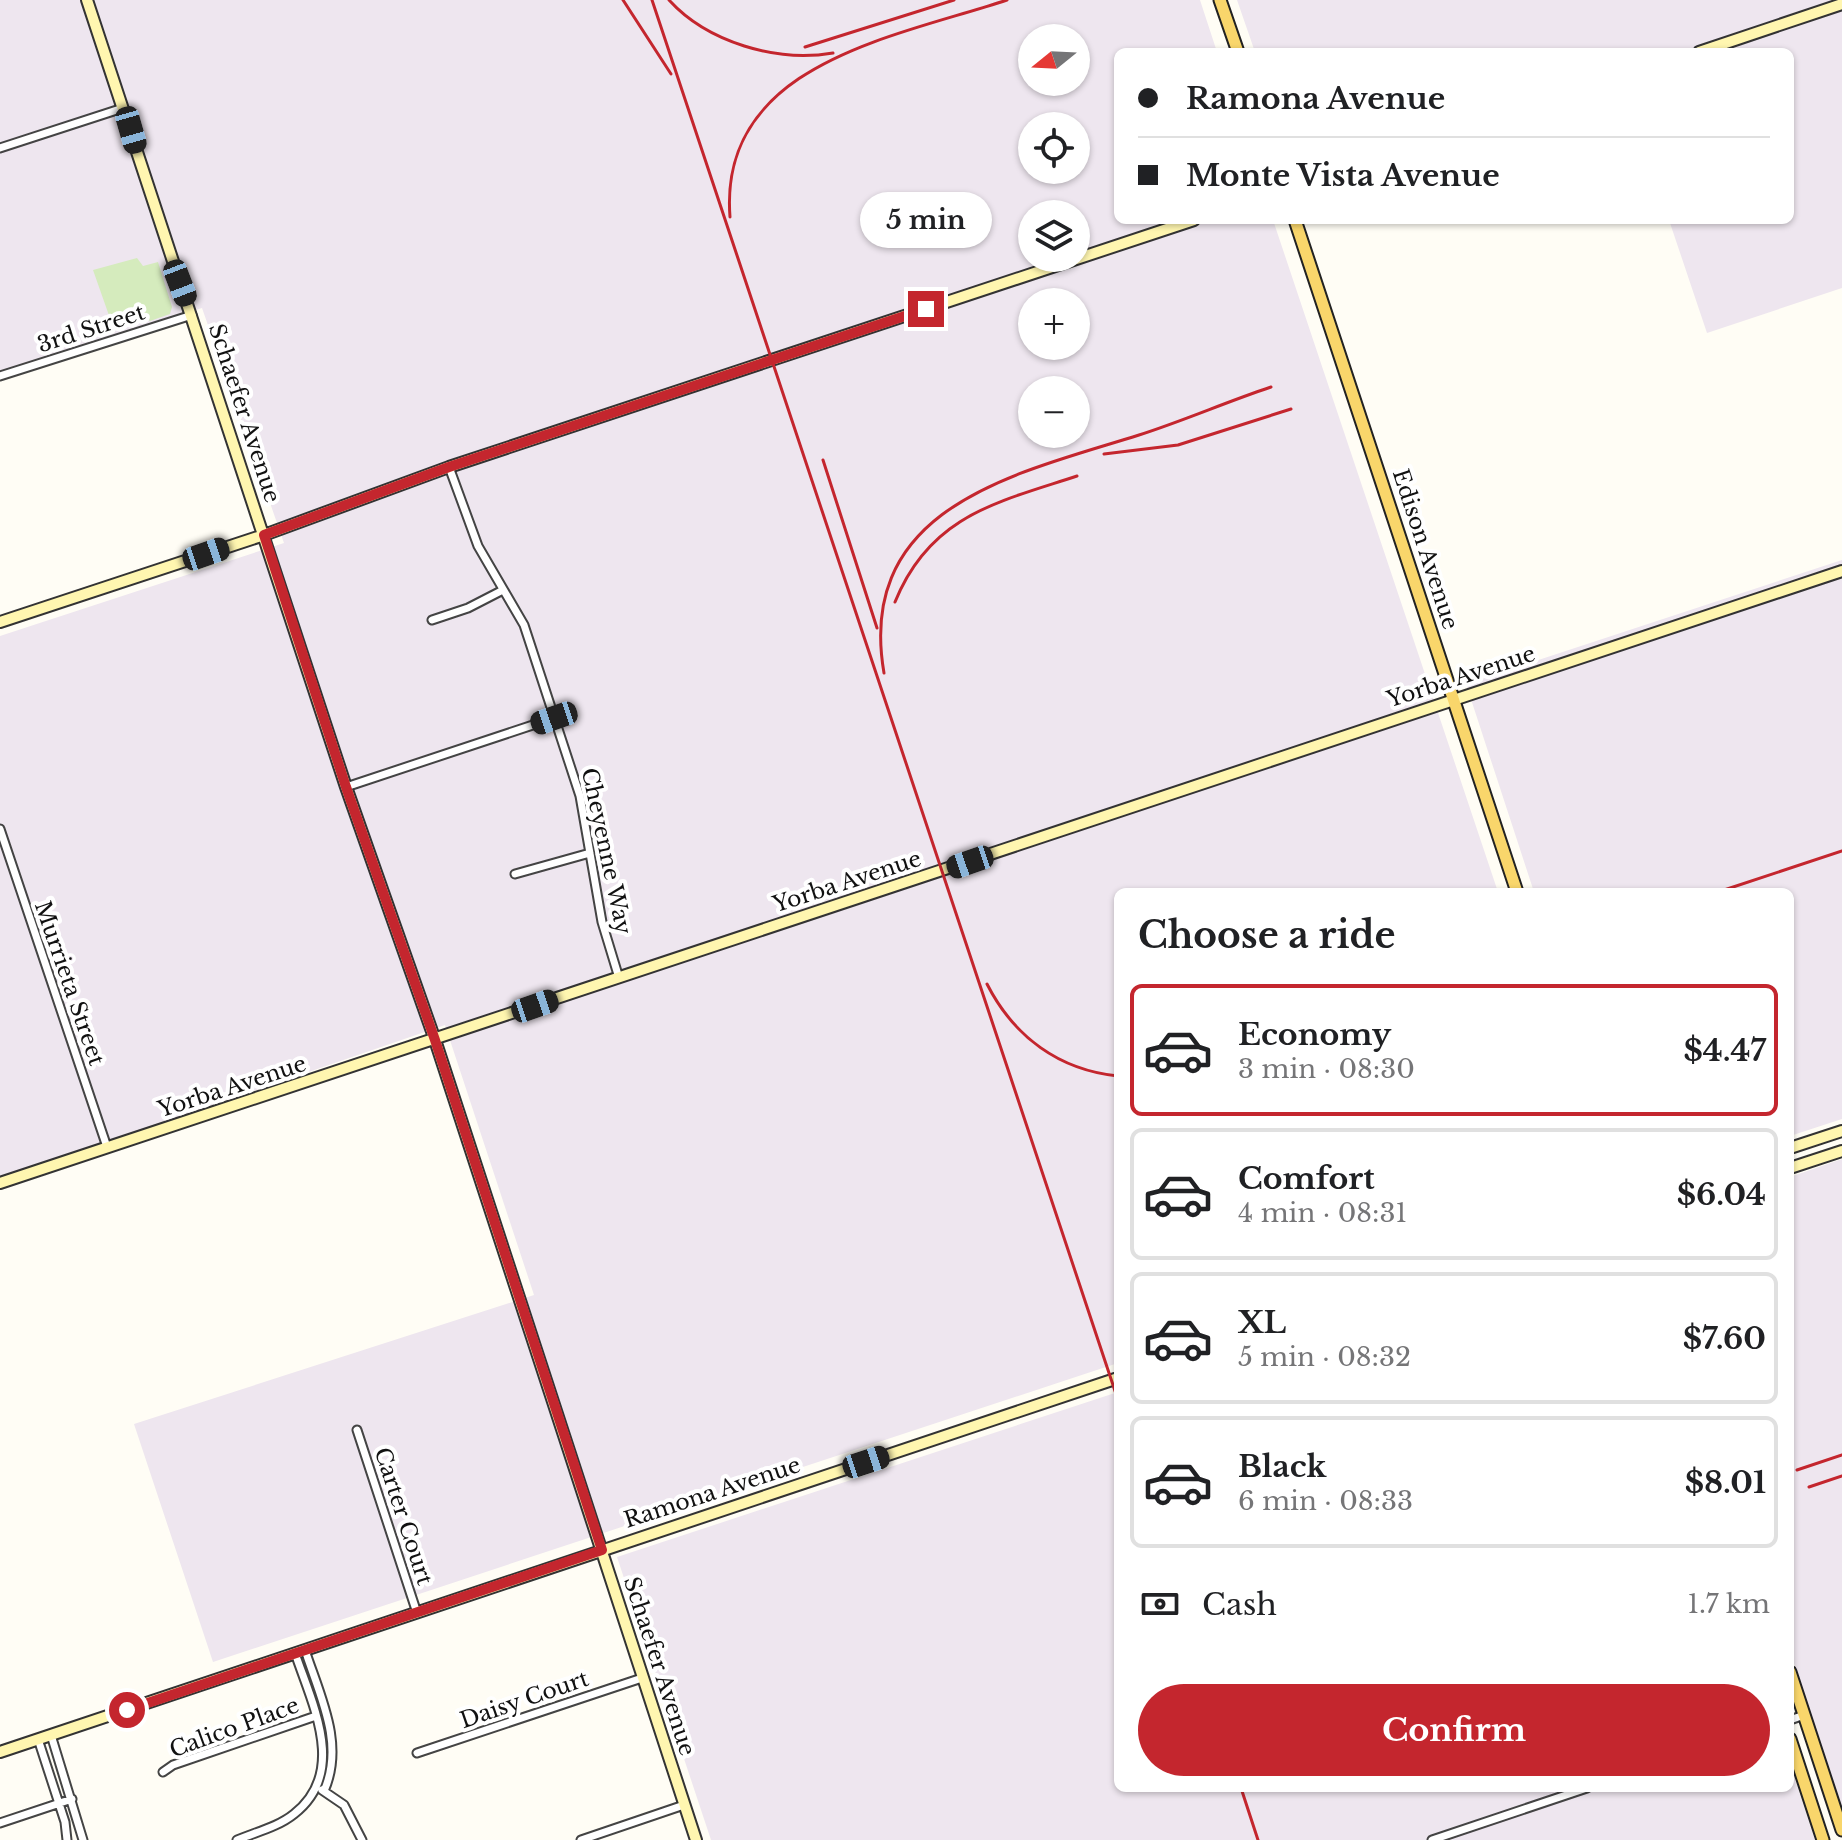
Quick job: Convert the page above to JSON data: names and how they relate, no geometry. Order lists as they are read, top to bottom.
{
  "streets": {
    "main road": ["Edison Avenue"],
    "street": [
      "3rd Street",
      "Schaefer Avenue",
      "Yorba Avenue",
      "Cheyenne Way",
      "Murrieta Street",
      "Ramona Avenue",
      "Carter Court",
      "Daisy Court",
      "Calico Place"
    ]
  },
  "crossings": [
    ["3rd Street", "Schaefer Avenue"],
    ["Schaefer Avenue", "Yorba Avenue"],
    ["Schaefer Avenue", "Ramona Avenue"],
    ["Schaefer Avenue", "Daisy Court"],
    ["Edison Avenue", "Yorba Avenue"],
    ["Yorba Avenue", "Cheyenne Way"],
    ["Yorba Avenue", "Murrieta Street"],
    ["Ramona Avenue", "Carter Court"]
  ],
  "north": "left",
  "page": {
    "map_buttons": ["+", "−"],
    "banner": ["Ramona Avenue", "Monte Vista Avenue"],
    "bubble": "5 min",
    "heading": "Choose a ride",
    "list": [
      {
        "name": "Economy",
        "note": "3 min · 08:30",
        "value": "$4.47"
      },
      {
        "name": "Comfort",
        "note": "4 min · 08:31",
        "value": "$6.04"
      },
      {
        "name": "XL",
        "note": "5 min · 08:32",
        "value": "$7.60"
      },
      {
        "name": "Black",
        "note": "6 min · 08:33",
        "value": "$8.01"
      }
    ],
    "pay": ["Cash", "1.7 km"],
    "buttons": "Confirm"
  }
}
